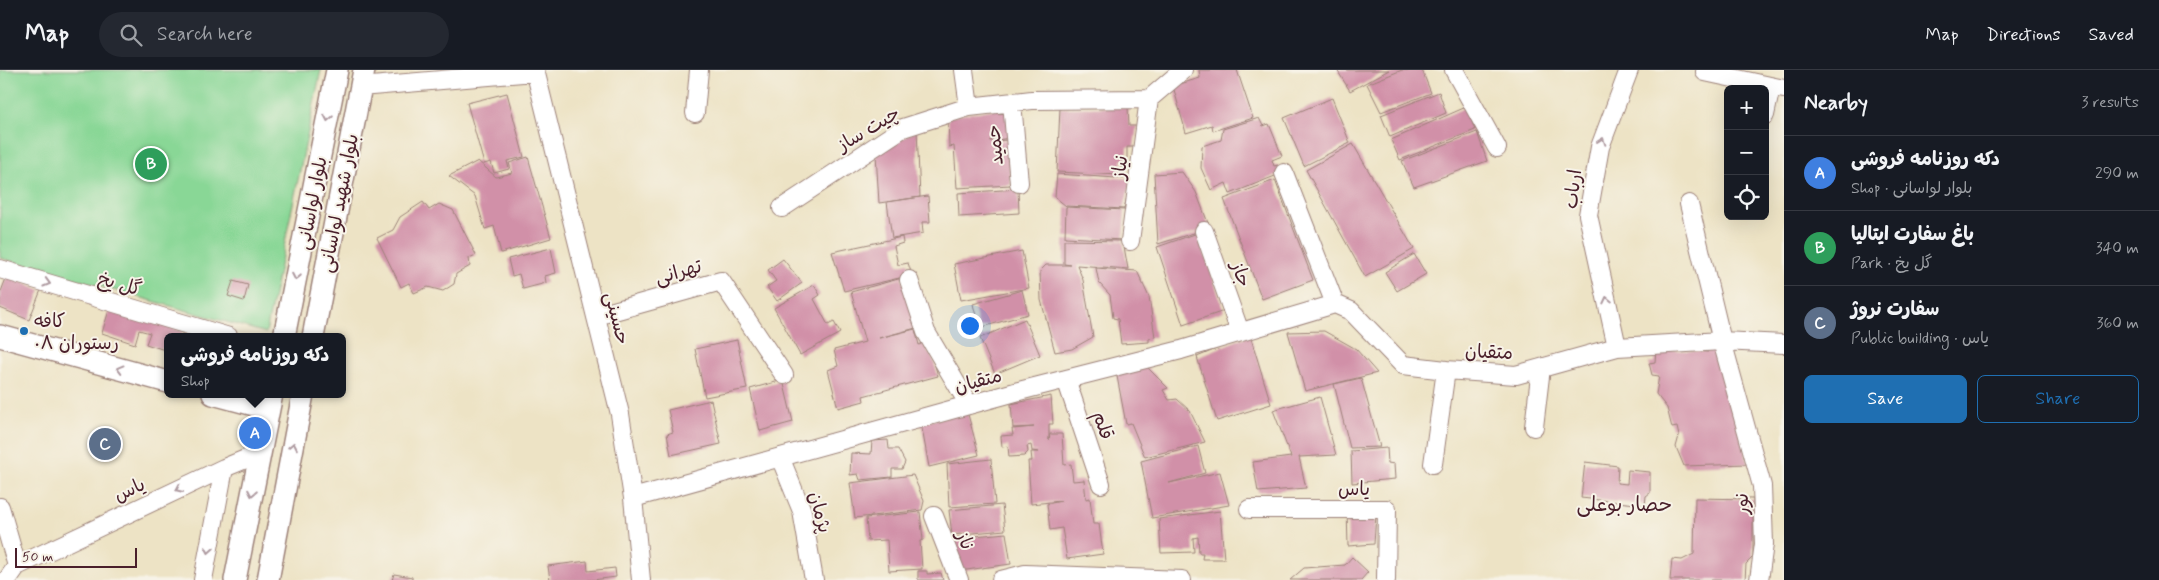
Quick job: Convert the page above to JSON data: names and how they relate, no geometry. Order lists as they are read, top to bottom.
{
  "streets": {
    "main road": ["بلوار لواسانی", "بلوار شهید لواسانی"],
    "street": [
      "چیت ساز",
      "حمید",
      "نیاز",
      "ارباب",
      "تهرانی",
      "جاز",
      "گل یخ",
      "حسینی",
      "متقیان",
      "قلم",
      "یاس",
      "نور",
      "پژمان",
      "ناز"
    ]
  },
  "crossings": [
    ["چیت ساز", "حمید"],
    ["چیت ساز", "نیاز"],
    ["ارباب", "متقیان"],
    ["تهرانی", "حسینی"],
    ["جاز", "متقیان"],
    ["حسینی", "متقیان"],
    ["متقیان", "قلم"],
    ["متقیان", "نور"],
    ["متقیان", "پژمان"]
  ],
  "one_way": ["بلوار لواسانی", "گل یخ", "یاس"],
  "districts": ["حصار بوعلی"],
  "places": ["کافه رستوران ٠٨"],
  "scale_bar": "50 m",
  "page": {
    "header": "Map",
    "search": "Search here",
    "nav": ["Map", "Directions", "Saved"],
    "heading": ["Nearby", "3 results"],
    "map_buttons": ["+", "−"],
    "list": [
      {
        "mark": "A",
        "name": "دکه روزنامه فروشی",
        "note": "Shop · بلوار لواسانی",
        "value": "290 m"
      },
      {
        "mark": "B",
        "name": "باغ سفارت ایتالیا",
        "note": "Park · گل یخ",
        "value": "340 m"
      },
      {
        "mark": "C",
        "name": "سفارت نروژ",
        "note": "Public building · یاس",
        "value": "360 m"
      }
    ],
    "pins": ["B", "A", "C"],
    "popup": ["دکه روزنامه فروشی", "Shop"],
    "buttons": ["Save", "Share"],
    "scale": "50 m"
  }
}
